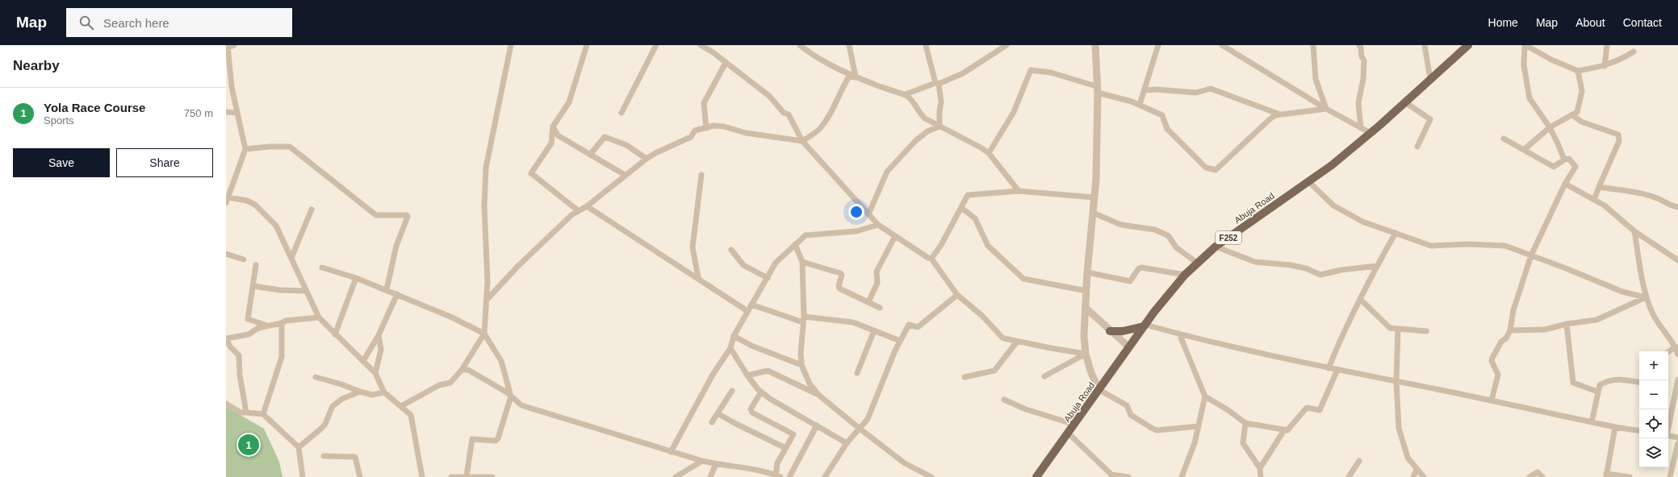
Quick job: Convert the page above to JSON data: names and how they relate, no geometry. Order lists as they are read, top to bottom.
{
  "streets": {
    "main road": ["Abuja Road", "F252"]
  },
  "page": {
    "header": "Map",
    "search": "Search here",
    "nav": [
      "Home",
      "Map",
      "About",
      "Contact"
    ],
    "heading": "Nearby",
    "list": [
      {
        "mark": "1",
        "name": "Yola Race Course",
        "note": "Sports",
        "value": "750 m"
      }
    ],
    "buttons": ["Save", "Share"],
    "map_buttons": ["+", "−"],
    "pins": "1"
  }
}
